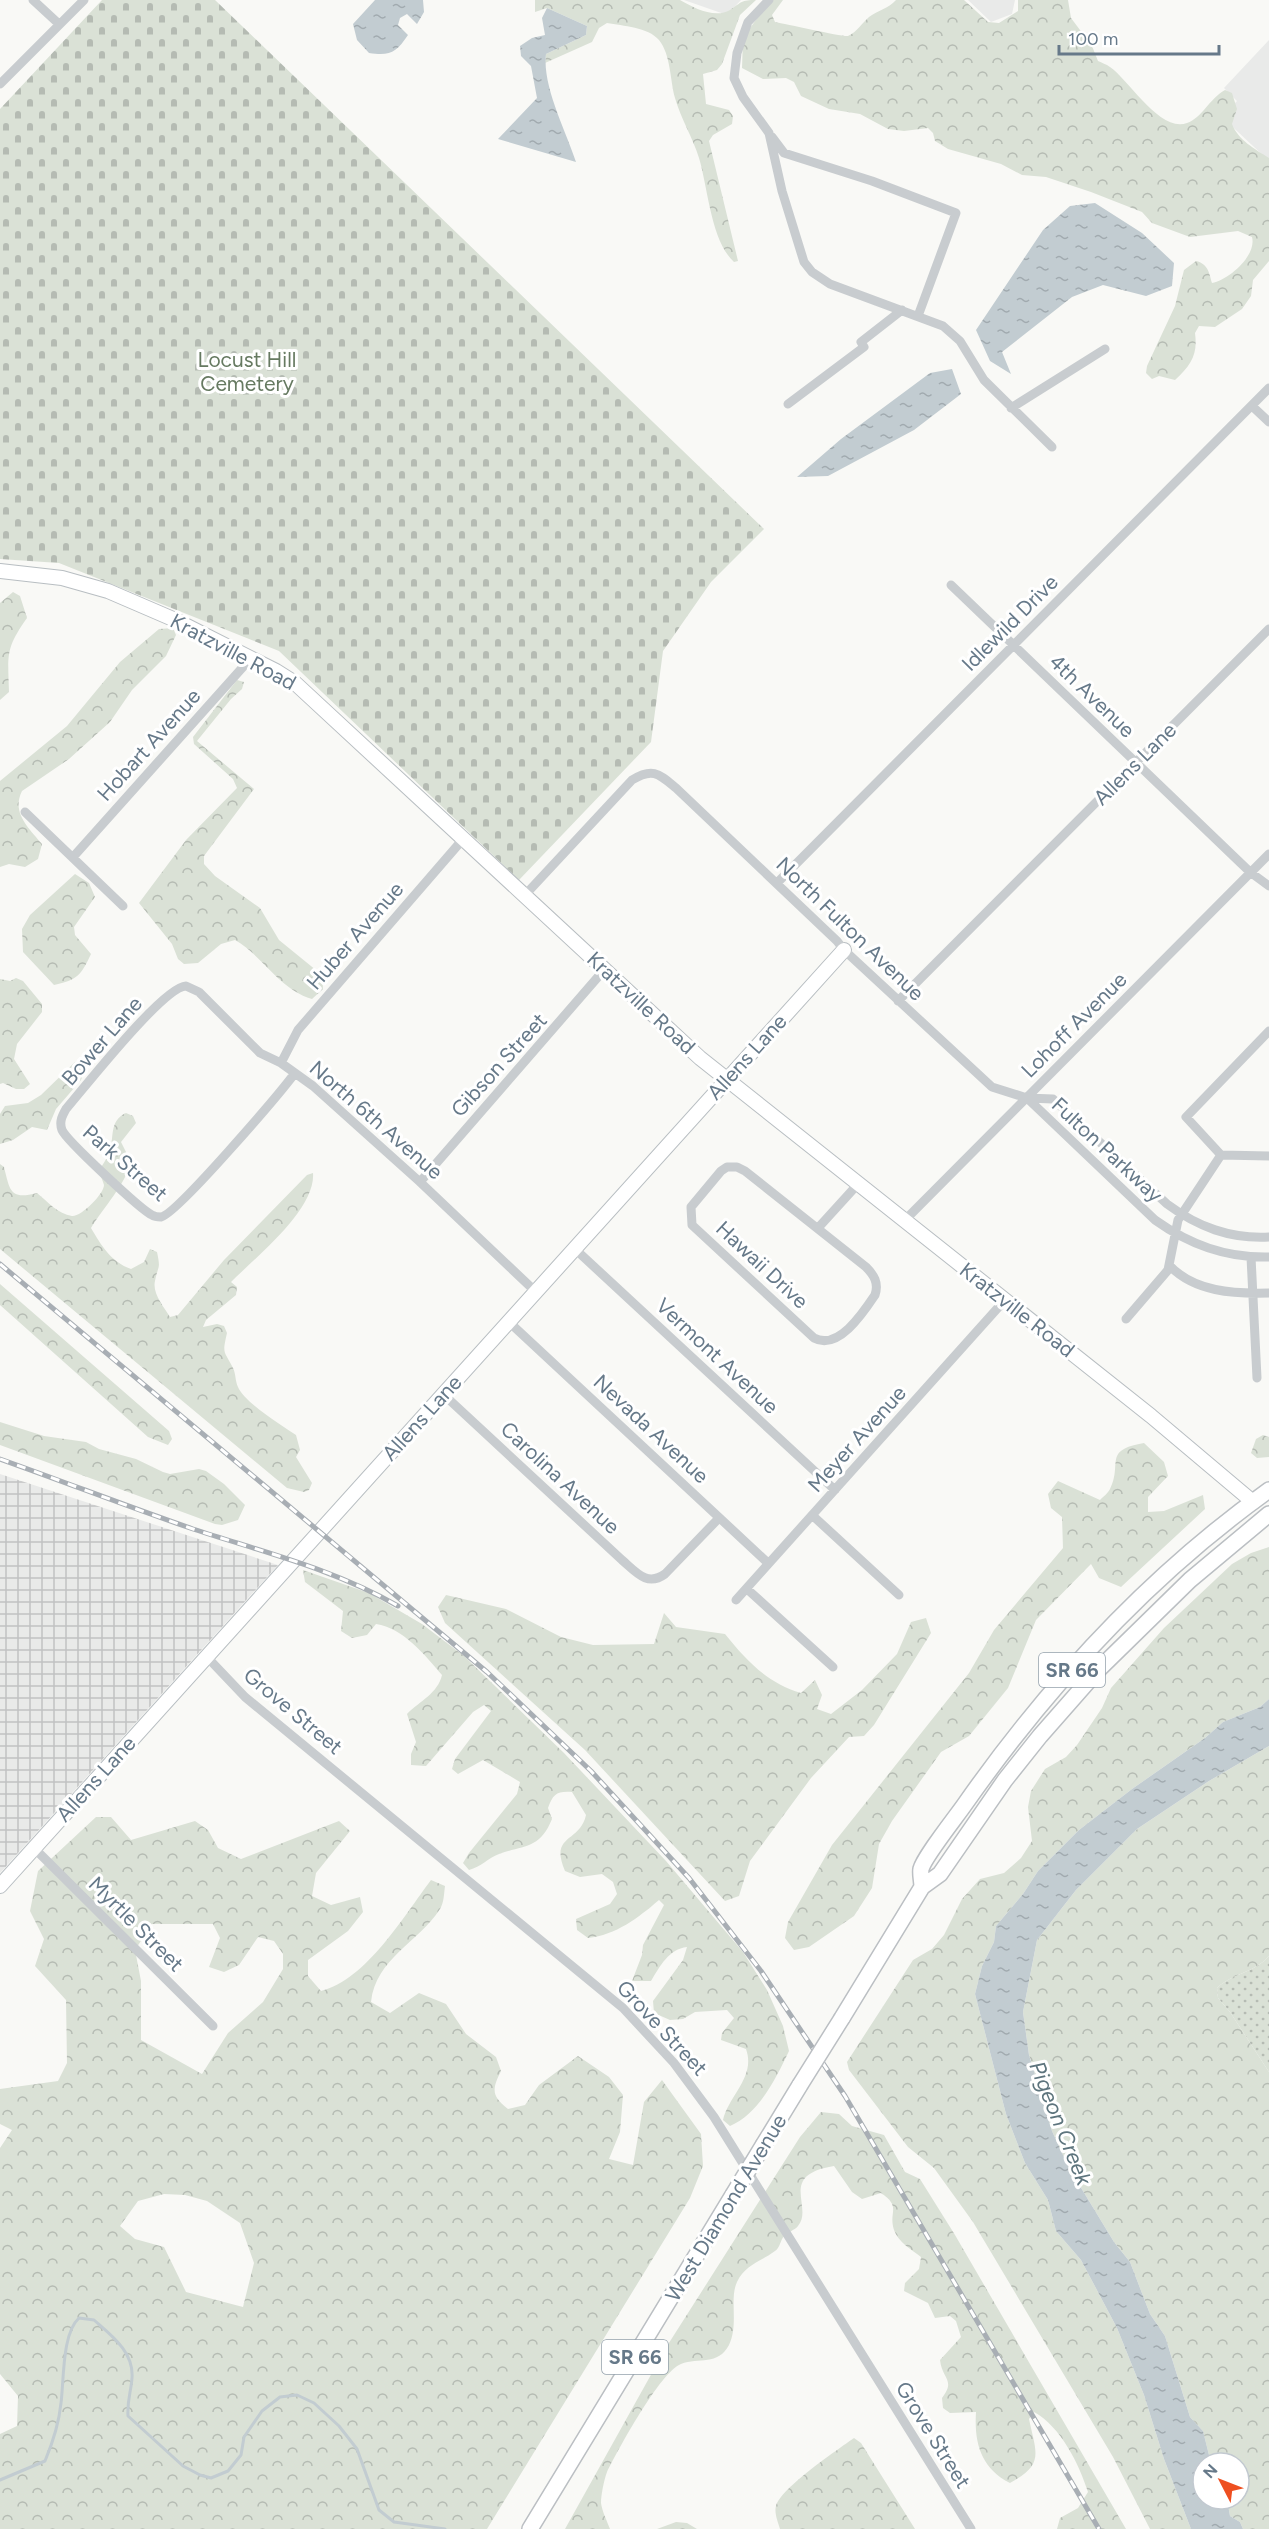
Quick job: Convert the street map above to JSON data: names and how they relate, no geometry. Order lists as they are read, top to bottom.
{
  "streets": {
    "main road": [
      "Kratzville Road",
      "Allens Lane",
      "SR 66",
      "West Diamond Avenue"
    ],
    "street": [
      "Idlewild Drive",
      "4th Avenue",
      "Hobart Avenue",
      "North Fulton Avenue",
      "Huber Avenue",
      "Lohoff Avenue",
      "Bower Lane",
      "Gibson Street",
      "North 6th Avenue",
      "Fulton Parkway",
      "Park Street",
      "Hawaii Drive",
      "Vermont Avenue",
      "Nevada Avenue",
      "Meyer Avenue",
      "Carolina Avenue",
      "Grove Street",
      "Myrtle Street"
    ]
  },
  "crossings": [
    ["Idlewild Drive", "4th Avenue"],
    ["Idlewild Drive", "North Fulton Avenue"],
    ["Kratzville Road", "Hobart Avenue"],
    ["Kratzville Road", "Allens Lane"],
    ["Kratzville Road", "North Fulton Avenue"],
    ["Kratzville Road", "Huber Avenue"],
    ["Kratzville Road", "Lohoff Avenue"],
    ["Kratzville Road", "Gibson Street"],
    ["Kratzville Road", "Meyer Avenue"],
    ["Kratzville Road", "West Diamond Avenue"],
    ["4th Avenue", "Allens Lane"],
    ["4th Avenue", "Lohoff Avenue"],
    ["Allens Lane", "North Fulton Avenue"],
    ["Allens Lane", "North 6th Avenue"],
    ["Allens Lane", "Vermont Avenue"],
    ["Allens Lane", "Nevada Avenue"],
    ["Allens Lane", "Carolina Avenue"],
    ["Allens Lane", "Grove Street"],
    ["Allens Lane", "Myrtle Street"],
    ["North Fulton Avenue", "Lohoff Avenue"],
    ["North Fulton Avenue", "Fulton Parkway"],
    ["Huber Avenue", "North 6th Avenue"],
    ["Lohoff Avenue", "Fulton Parkway"],
    ["Bower Lane", "North 6th Avenue"],
    ["Bower Lane", "Park Street"],
    ["Gibson Street", "North 6th Avenue"],
    ["North 6th Avenue", "Park Street"],
    ["Vermont Avenue", "Meyer Avenue"],
    ["Nevada Avenue", "Meyer Avenue"],
    ["Nevada Avenue", "Carolina Avenue"]
  ],
  "water": ["Pigeon Creek"],
  "parks": ["Locust Hill Cemetery"],
  "scale_bar": "100 m",
  "north": "top left"
}
